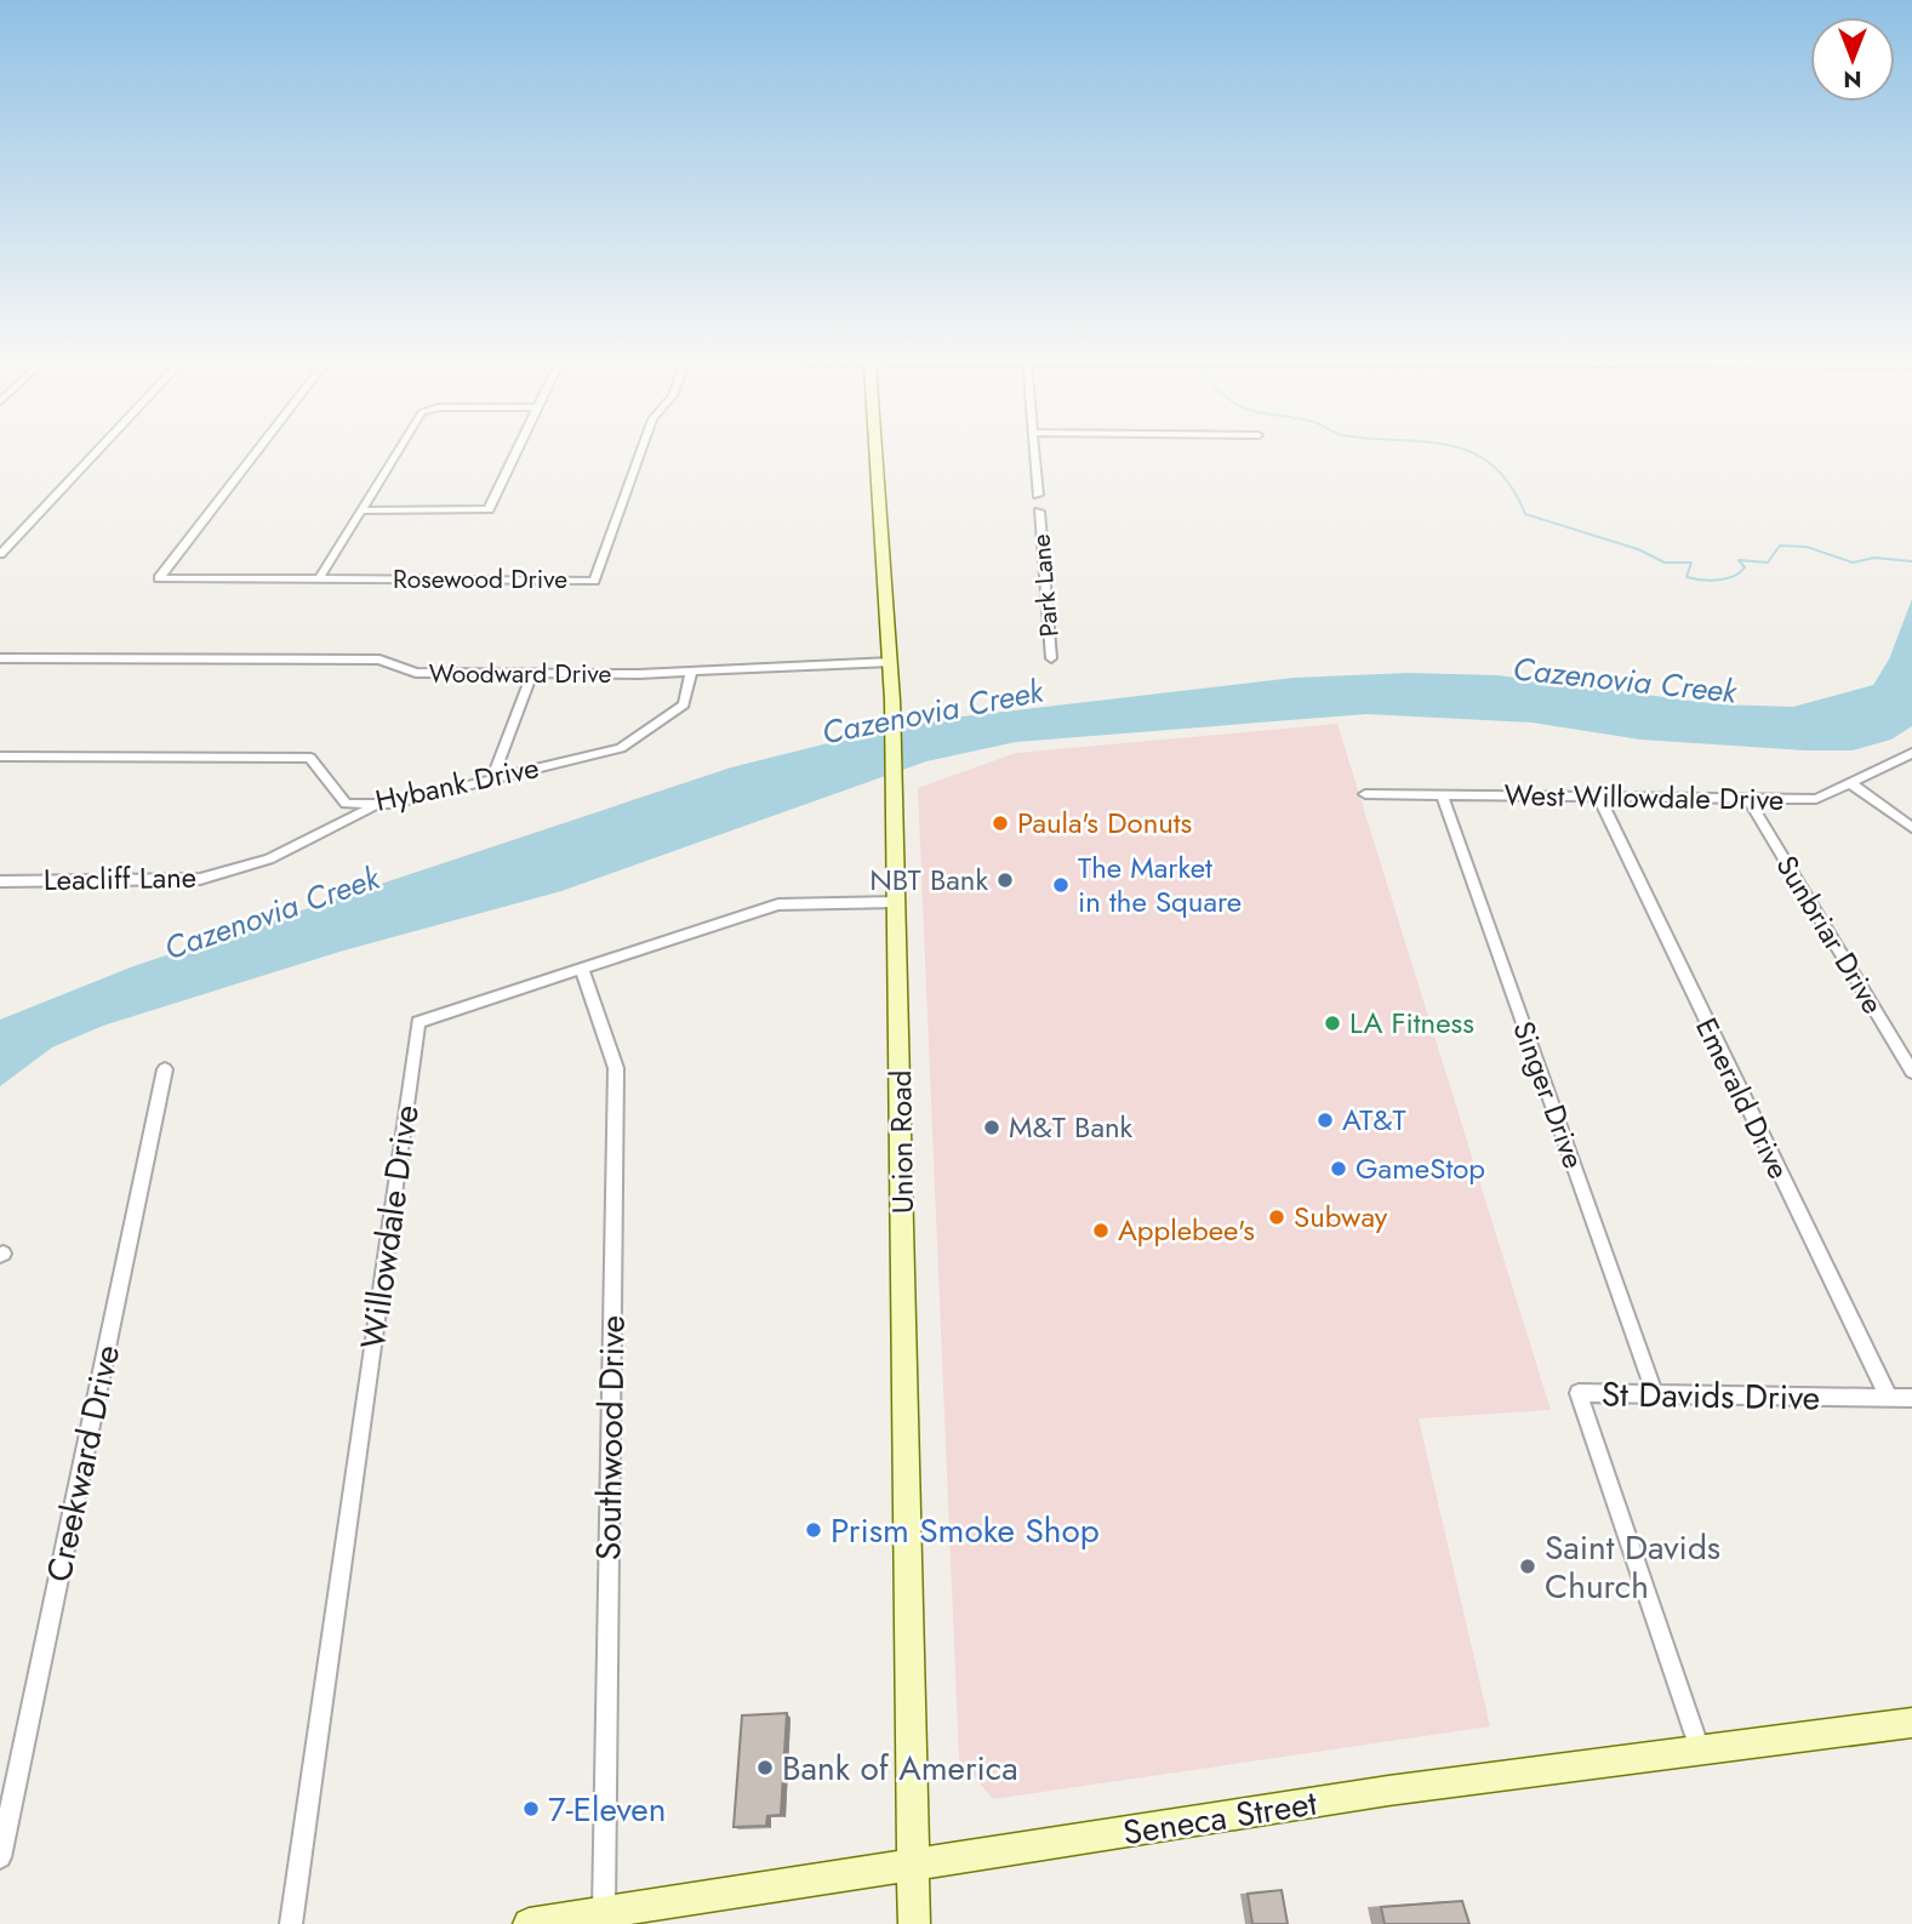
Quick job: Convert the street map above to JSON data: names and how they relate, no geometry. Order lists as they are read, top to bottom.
{
  "streets": {
    "street": [
      "Rosewood Drive",
      "Park Lane",
      "Woodward Drive",
      "Hybank Drive",
      "West Willowdale Drive",
      "Leacliff Lane",
      "Sunbriar Drive",
      "Singer Drive",
      "Emerald Drive",
      "Union Road",
      "Willowdale Drive",
      "St Davids Drive",
      "Southwood Drive",
      "Creekward Drive",
      "Seneca Street"
    ]
  },
  "crossings": [
    ["Woodward Drive", "Hybank Drive"],
    ["Woodward Drive", "Union Road"],
    ["Hybank Drive", "Leacliff Lane"],
    ["West Willowdale Drive", "Sunbriar Drive"],
    ["West Willowdale Drive", "Singer Drive"],
    ["West Willowdale Drive", "Emerald Drive"],
    ["Singer Drive", "St Davids Drive"],
    ["Emerald Drive", "St Davids Drive"],
    ["Union Road", "Willowdale Drive"],
    ["Union Road", "Seneca Street"],
    ["Willowdale Drive", "Southwood Drive"],
    ["St Davids Drive", "Seneca Street"],
    ["Southwood Drive", "Seneca Street"]
  ],
  "water": ["Cazenovia Creek"],
  "places": [
    "Paula's Donuts",
    "NBT Bank",
    "The Market in the Square",
    "LA Fitness",
    "AT&T",
    "M&T Bank",
    "GameStop",
    "Subway",
    "Applebee's",
    "Prism Smoke Shop",
    "Saint Davids Church",
    "Bank of America",
    "7-Eleven"
  ],
  "north": "bottom"
}
